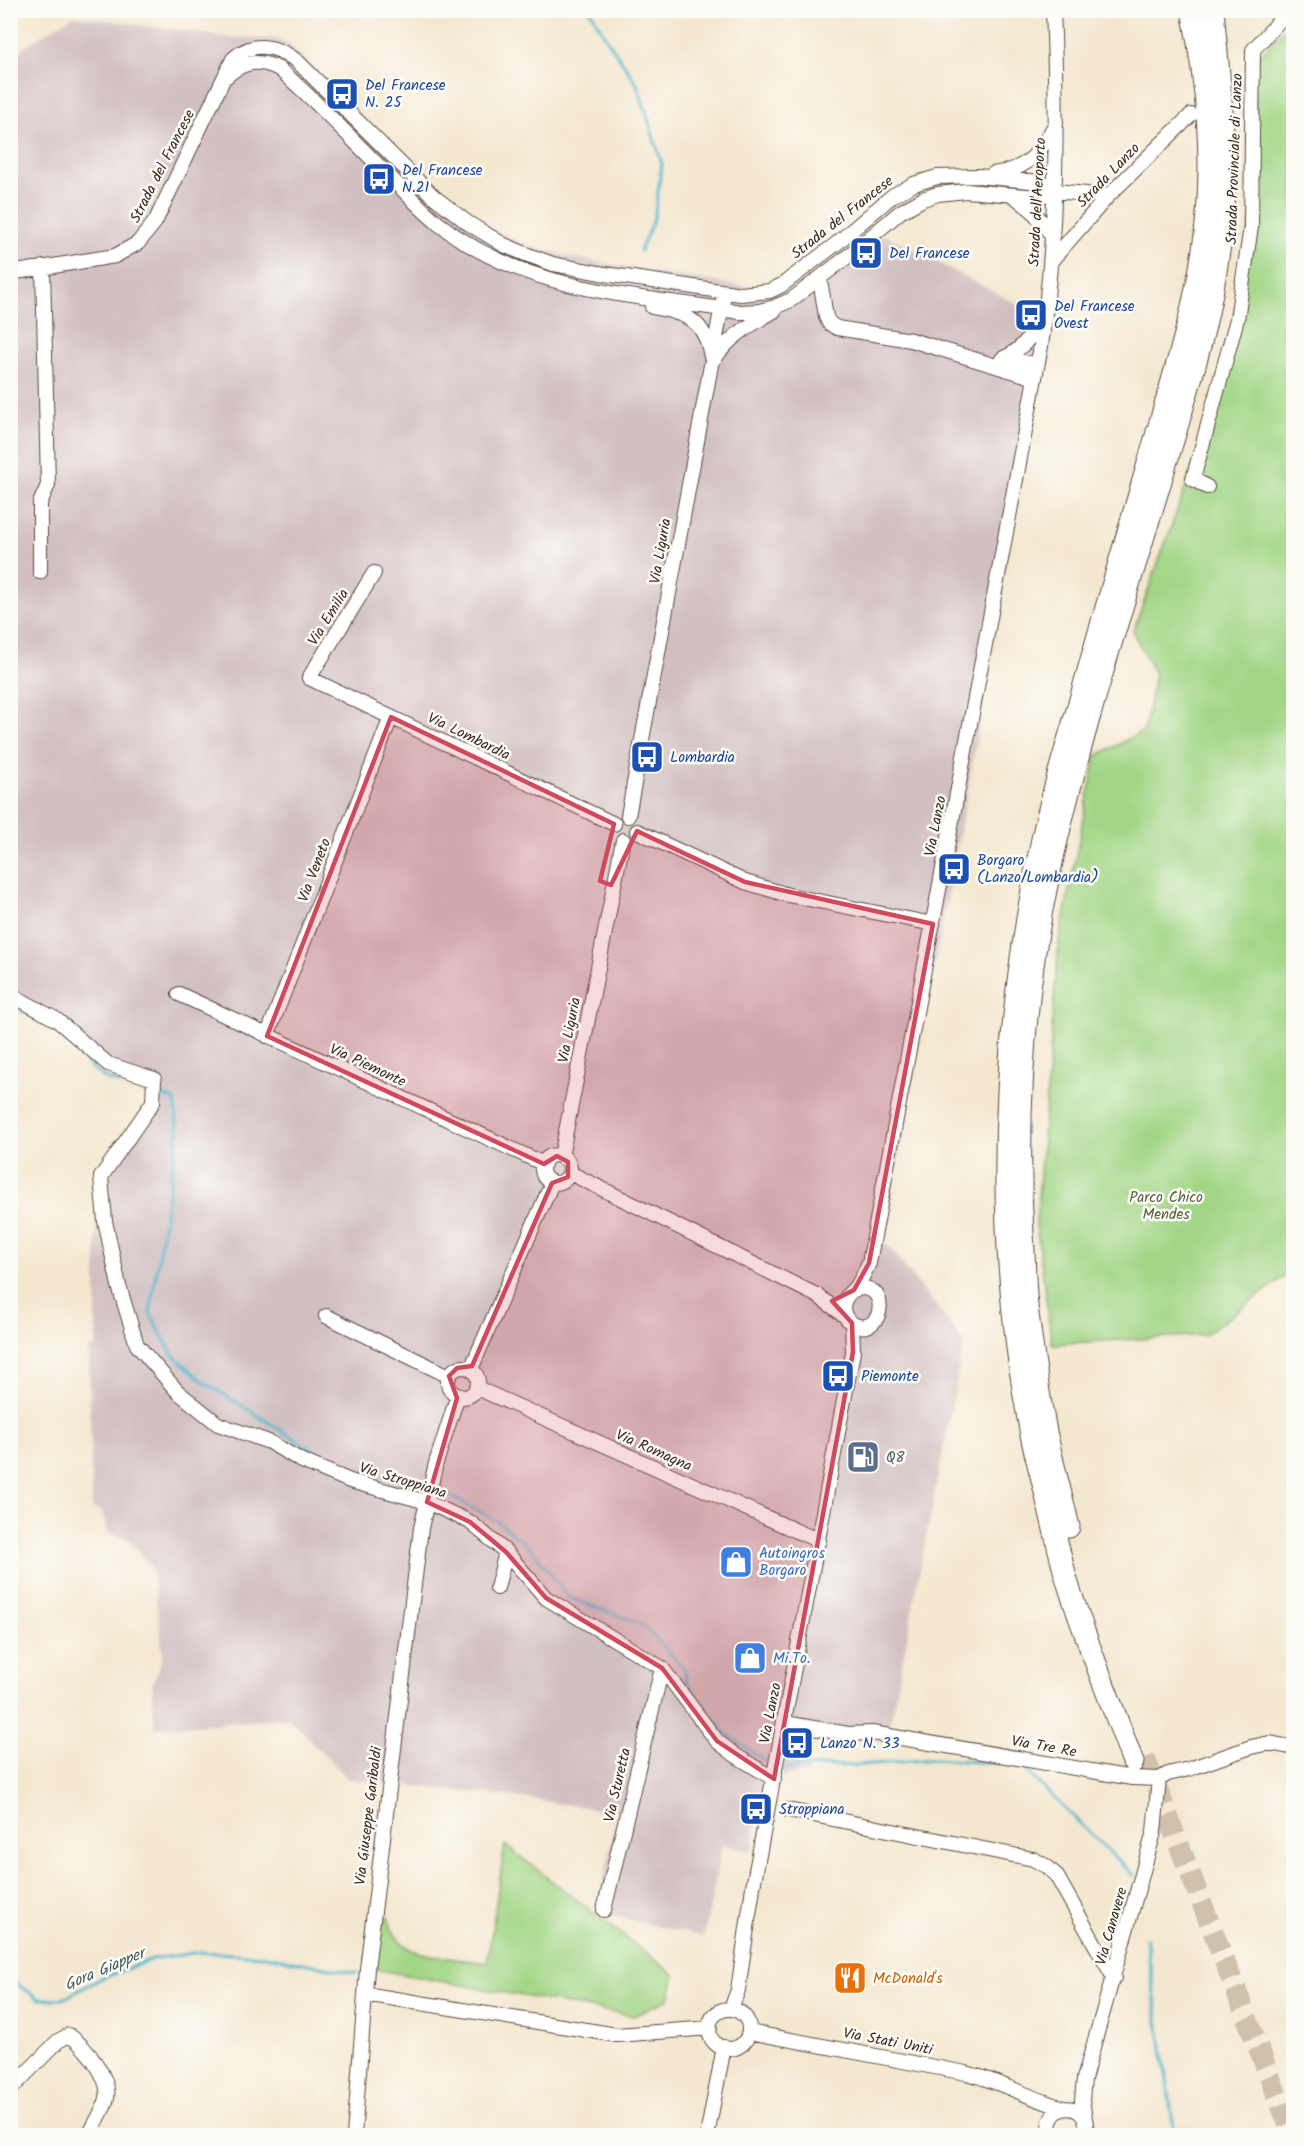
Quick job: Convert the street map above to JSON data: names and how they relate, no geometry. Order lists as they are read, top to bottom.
{
  "streets": {
    "street": [
      "Strada Provinciale di Lanzo",
      "Strada del Francese",
      "Strada Lanzo",
      "Strada dell'Aeroporto",
      "Via Liguria",
      "Via Emilia",
      "Via Lombardia",
      "Via Lanzo",
      "Via Veneto",
      "Via Piemonte",
      "Via Romagna",
      "Via Stroppiana",
      "Via Tre Re",
      "Via Sturetta",
      "Via Giuseppe Garibaldi",
      "Via Canavere",
      "Via Stati Uniti"
    ]
  },
  "crossings": [
    ["Strada del Francese", "Strada dell'Aeroporto"],
    ["Strada del Francese", "Via Liguria"],
    ["Strada Lanzo", "Strada dell'Aeroporto"],
    ["Strada dell'Aeroporto", "Via Lanzo"],
    ["Via Liguria", "Via Lombardia"],
    ["Via Liguria", "Via Piemonte"],
    ["Via Emilia", "Via Lombardia"],
    ["Via Lombardia", "Via Veneto"],
    ["Via Lanzo", "Via Romagna"],
    ["Via Lanzo", "Via Stroppiana"],
    ["Via Lanzo", "Via Tre Re"],
    ["Via Lanzo", "Via Stati Uniti"],
    ["Via Veneto", "Via Piemonte"],
    ["Via Stroppiana", "Via Sturetta"],
    ["Via Stroppiana", "Via Giuseppe Garibaldi"],
    ["Via Tre Re", "Via Canavere"],
    ["Via Canavere", "Via Stati Uniti"]
  ],
  "water": ["Gora Giapper"],
  "parks": ["Parco Chico Mendes"],
  "places": {
    "bus stop": [
      "Del Francese N. 25",
      "Del Francese N.21",
      "Del Francese",
      "Del Francese Ovest",
      "Lombardia",
      "Borgaro (Lanzo/Lombardia)",
      "Piemonte",
      "Lanzo N. 33",
      "Stroppiana"
    ],
    "fuel station": ["Q8"],
    "shop": ["Autoingros Borgaro", "Mi.To."],
    "restaurant": ["McDonald's"]
  }
}
